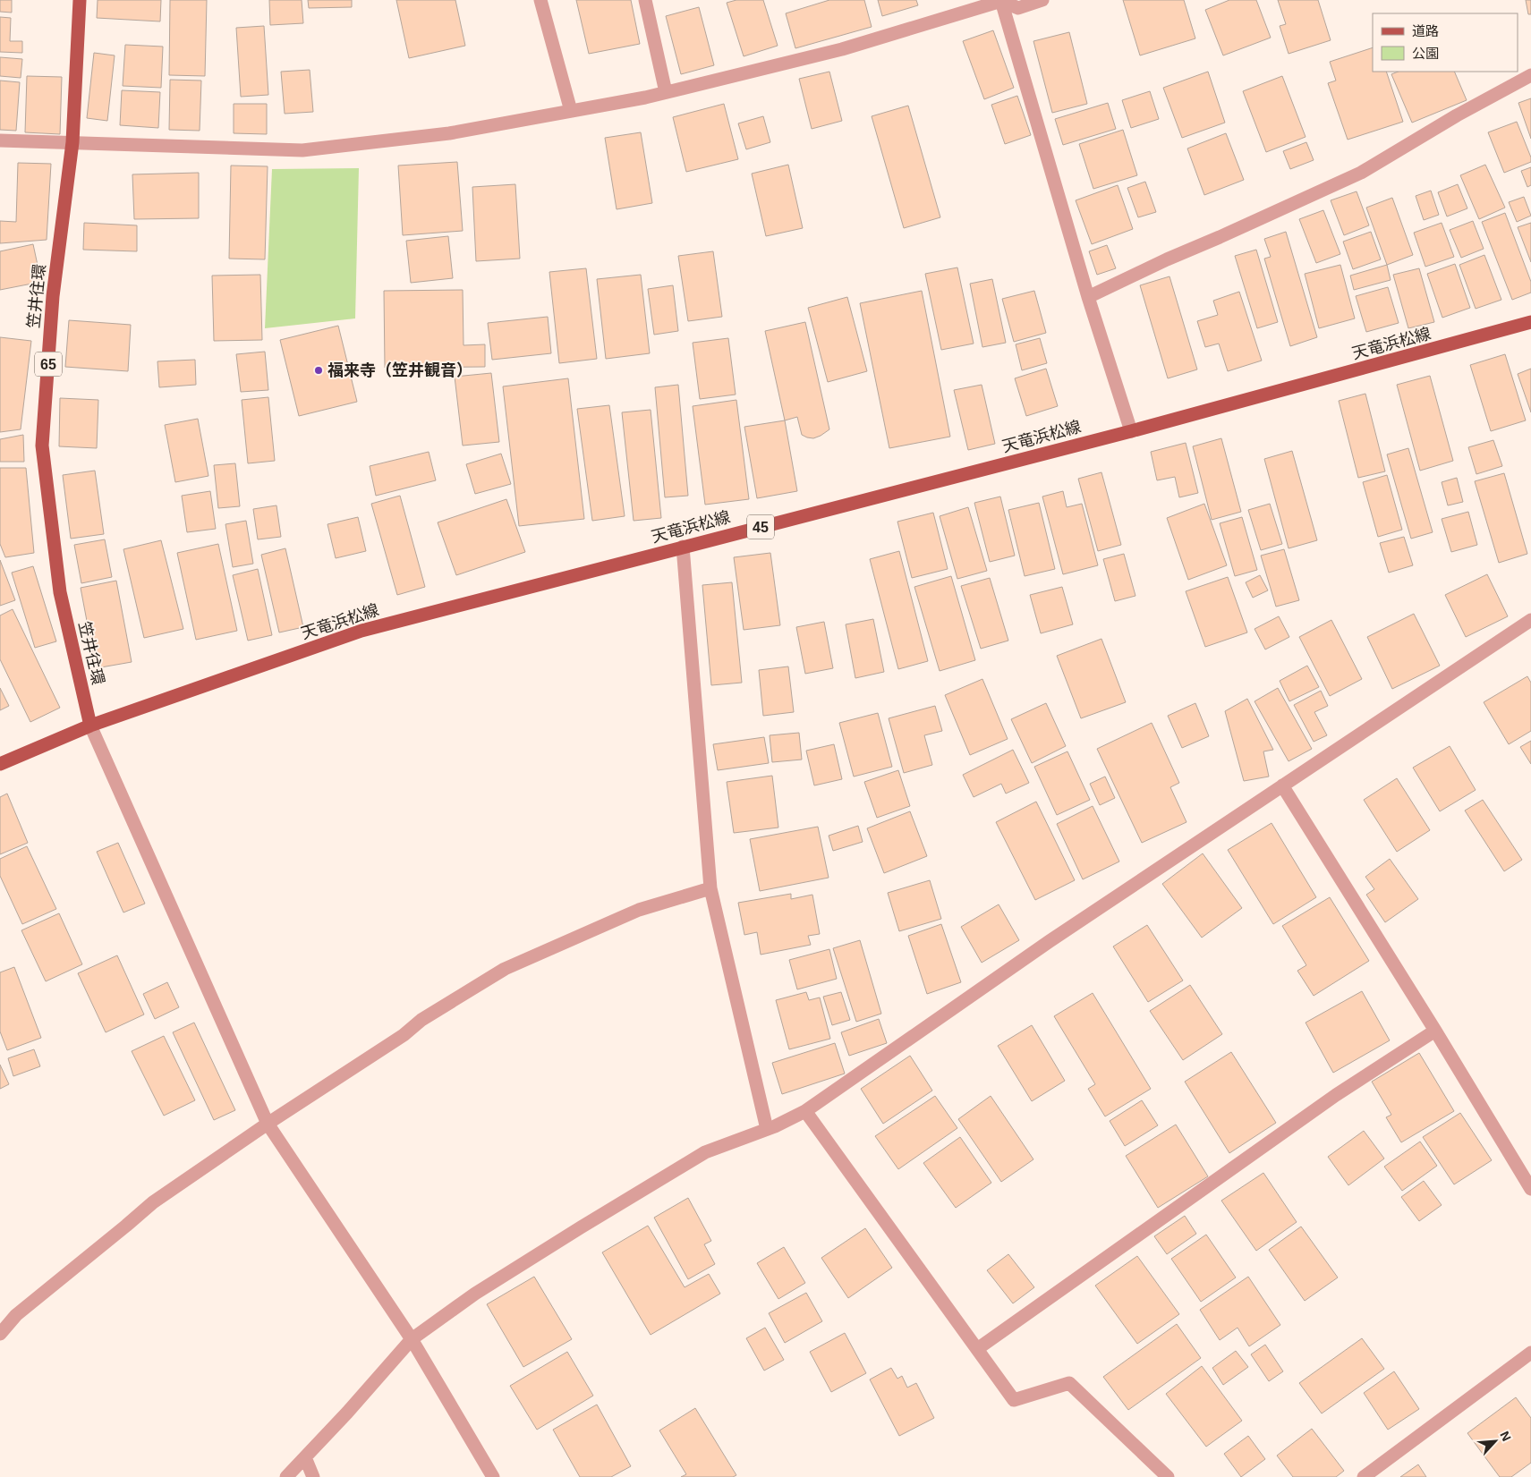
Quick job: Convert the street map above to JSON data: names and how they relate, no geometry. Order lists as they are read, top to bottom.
{
  "streets": {
    "main road": [
      "笠井往環",
      "天竜浜松線",
      "65",
      "45"
    ]
  },
  "crossings": [
    ["笠井往環", "天竜浜松線"]
  ],
  "places": ["福来寺（笠井観音）"],
  "legend": ["道路", "公園"],
  "north": "top right"
}
